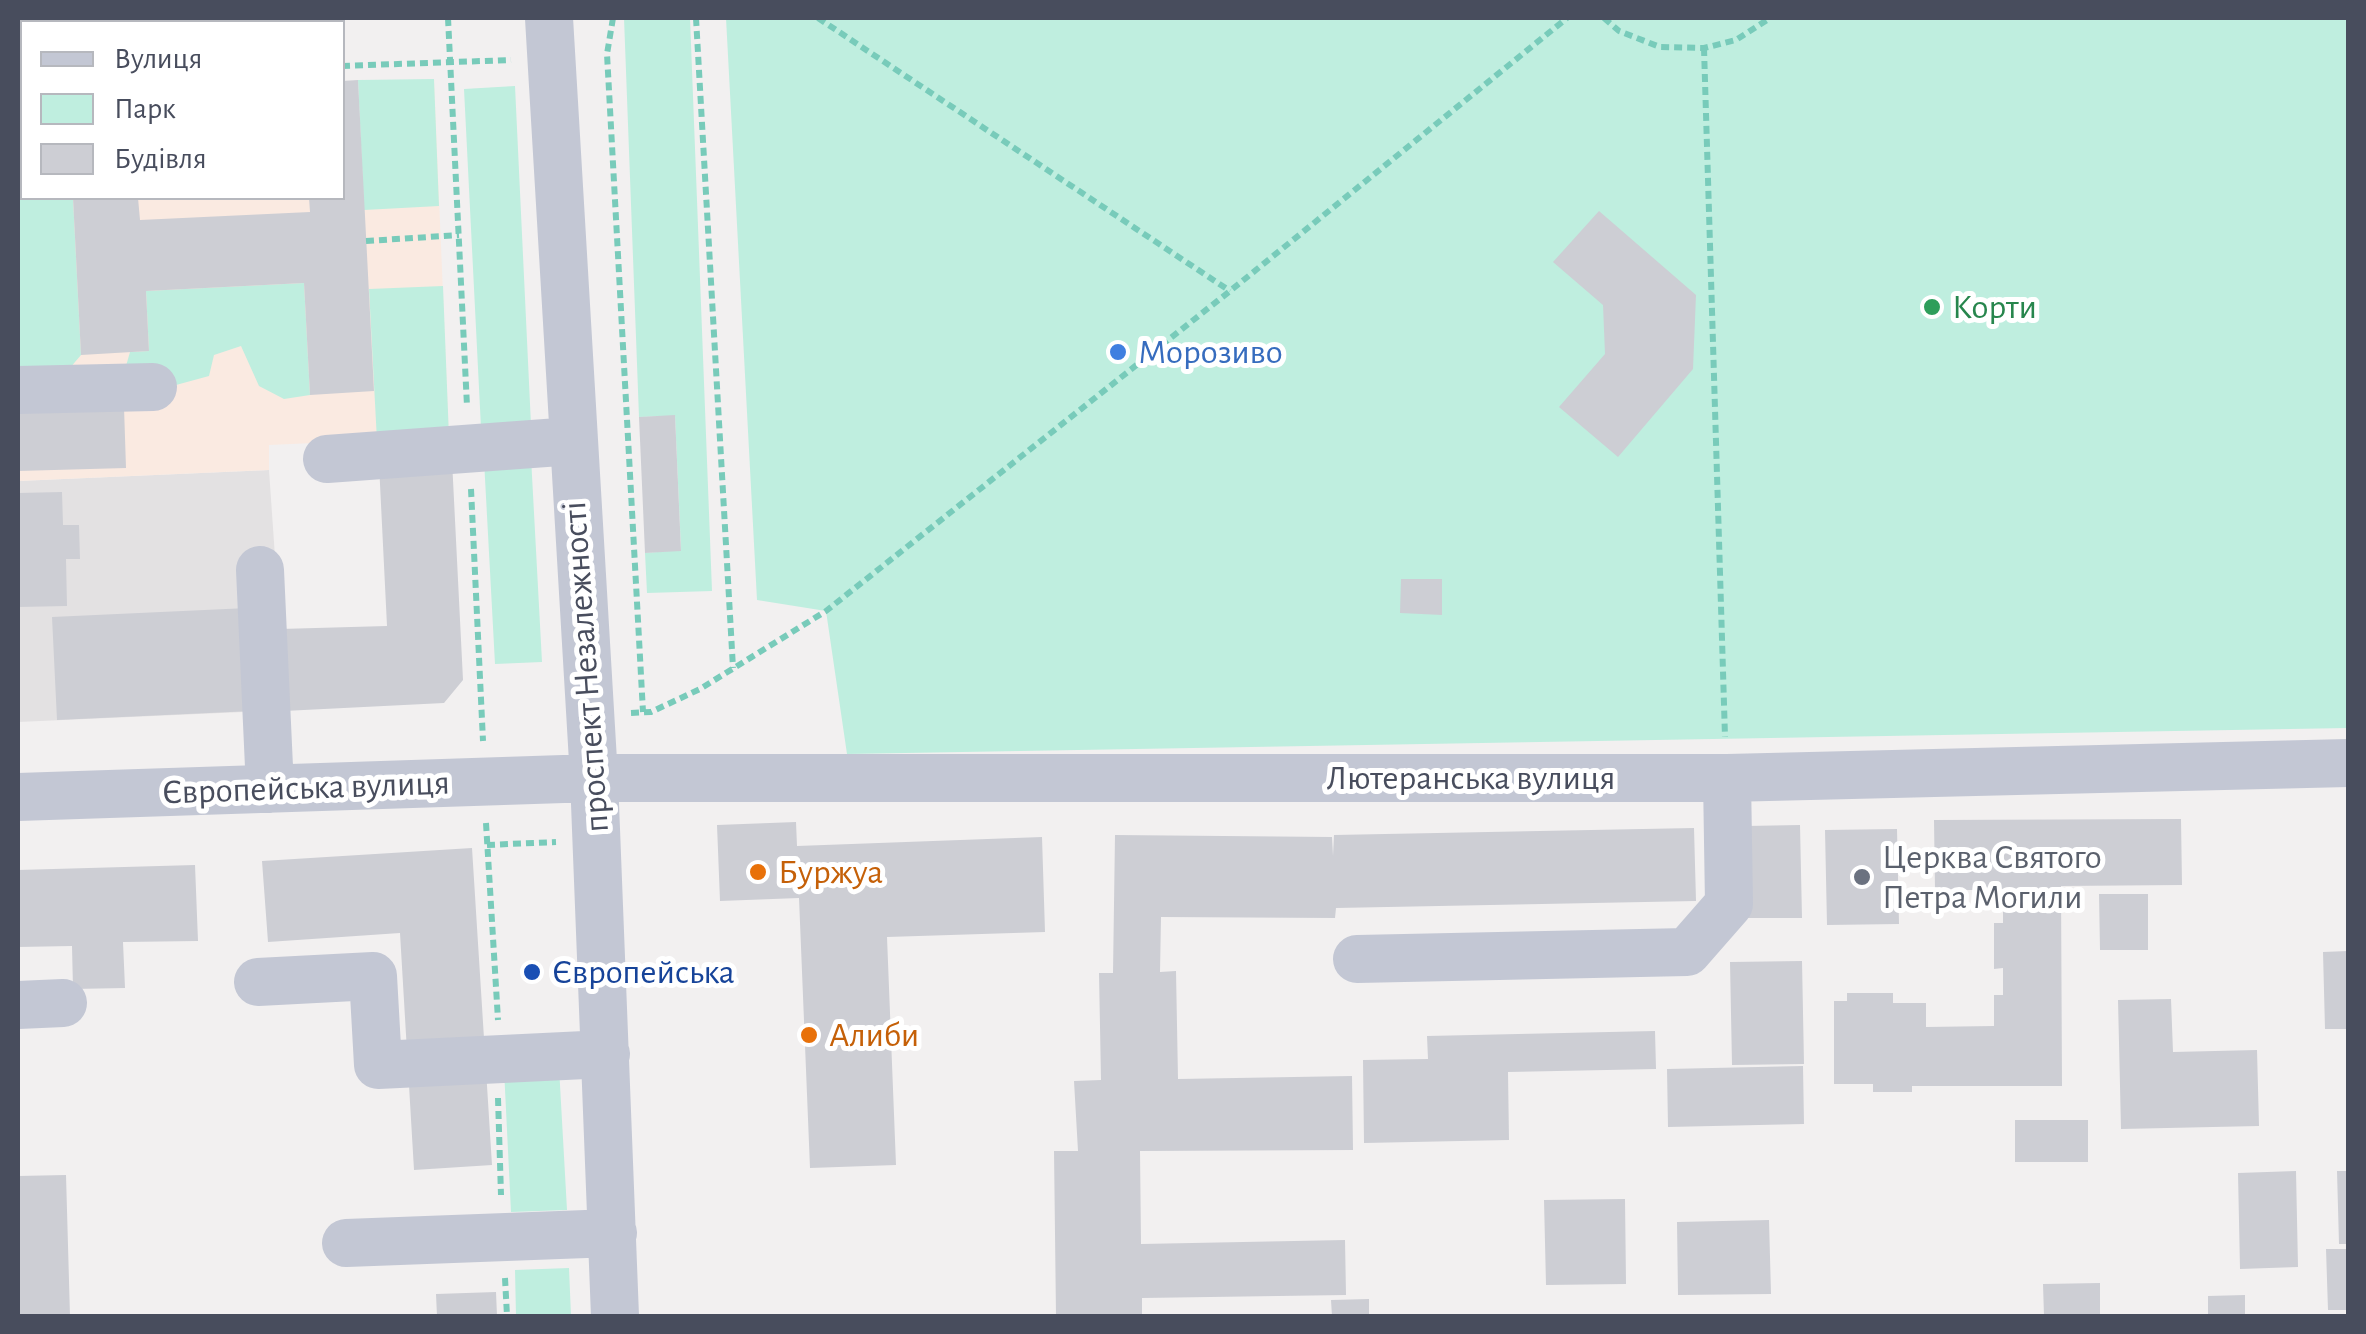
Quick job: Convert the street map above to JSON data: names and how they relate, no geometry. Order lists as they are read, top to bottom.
{
  "streets": {
    "street": ["проспект Незалежності", "Лютеранська вулиця", "Європейська вулиця"]
  },
  "crossings": [
    ["проспект Незалежності", "Лютеранська вулиця"],
    ["проспект Незалежності", "Європейська вулиця"],
    ["Лютеранська вулиця", "Європейська вулиця"]
  ],
  "places": [
    "Корти",
    "Морозиво",
    "Буржуа",
    "Церква Святого Петра Могили",
    "Європейська",
    "Алиби"
  ],
  "legend": ["Вулиця", "Парк", "Будівля"]
}
